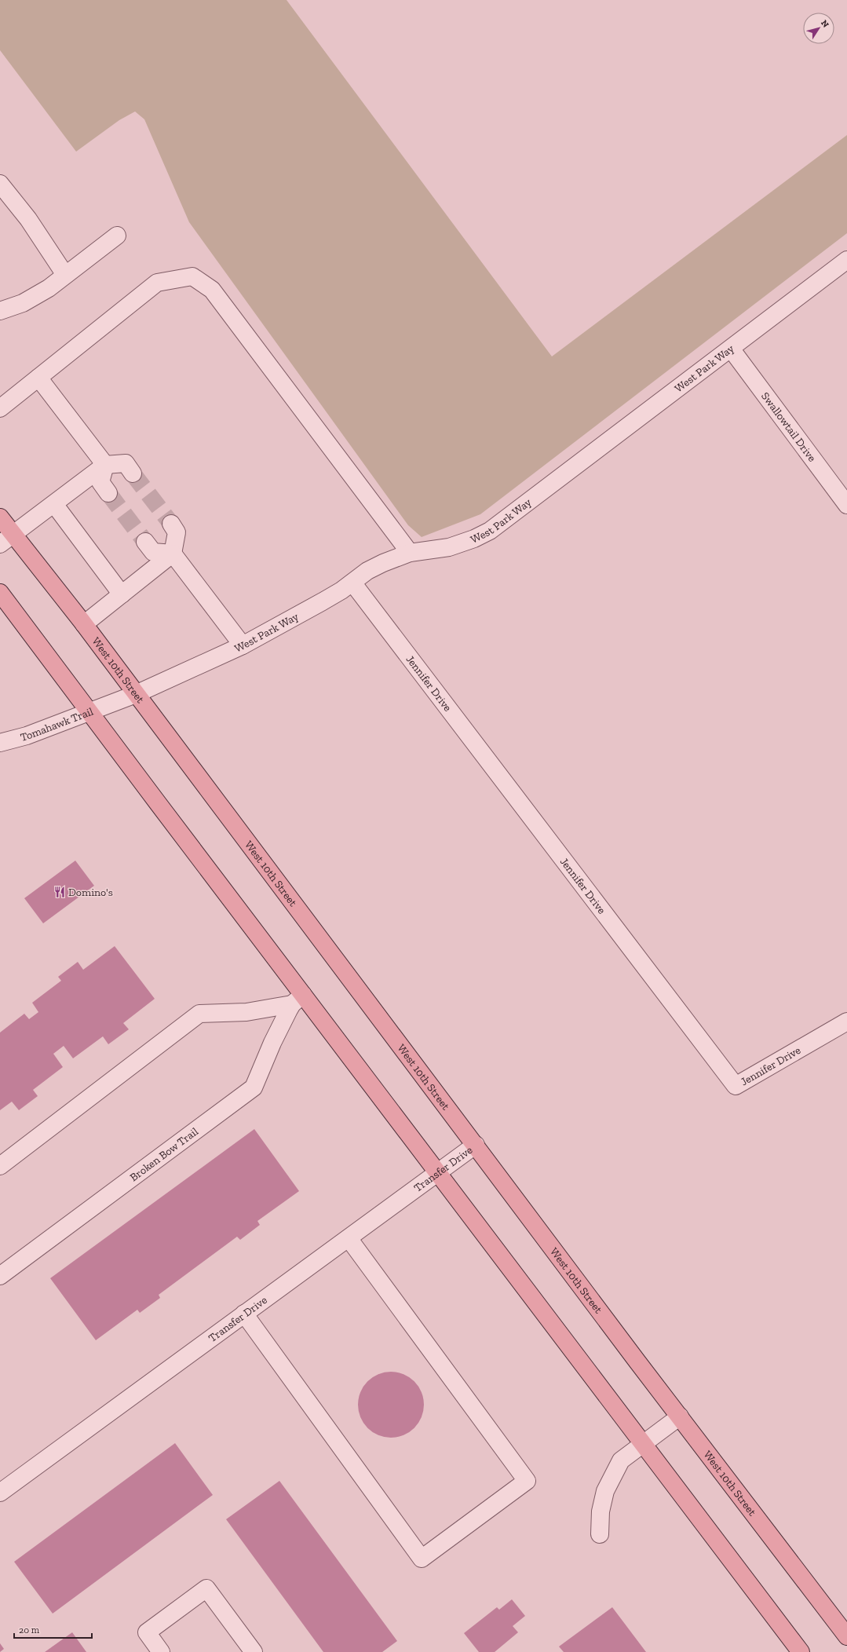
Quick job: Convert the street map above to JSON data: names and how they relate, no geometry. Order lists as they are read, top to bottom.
{
  "streets": {
    "main road": ["West 10th Street"],
    "street": [
      "West Park Way",
      "Swallowtail Drive",
      "Jennifer Drive",
      "Tomahawk Trail",
      "Broken Bow Trail",
      "Transfer Drive"
    ]
  },
  "crossings": [
    ["West Park Way", "Swallowtail Drive"],
    ["West Park Way", "West 10th Street"],
    ["West Park Way", "Jennifer Drive"],
    ["West Park Way", "Tomahawk Trail"],
    ["West 10th Street", "Transfer Drive"]
  ],
  "places": {
    "restaurant": ["Domino's"]
  },
  "scale_bar": "20 m",
  "north": "top right"
}
